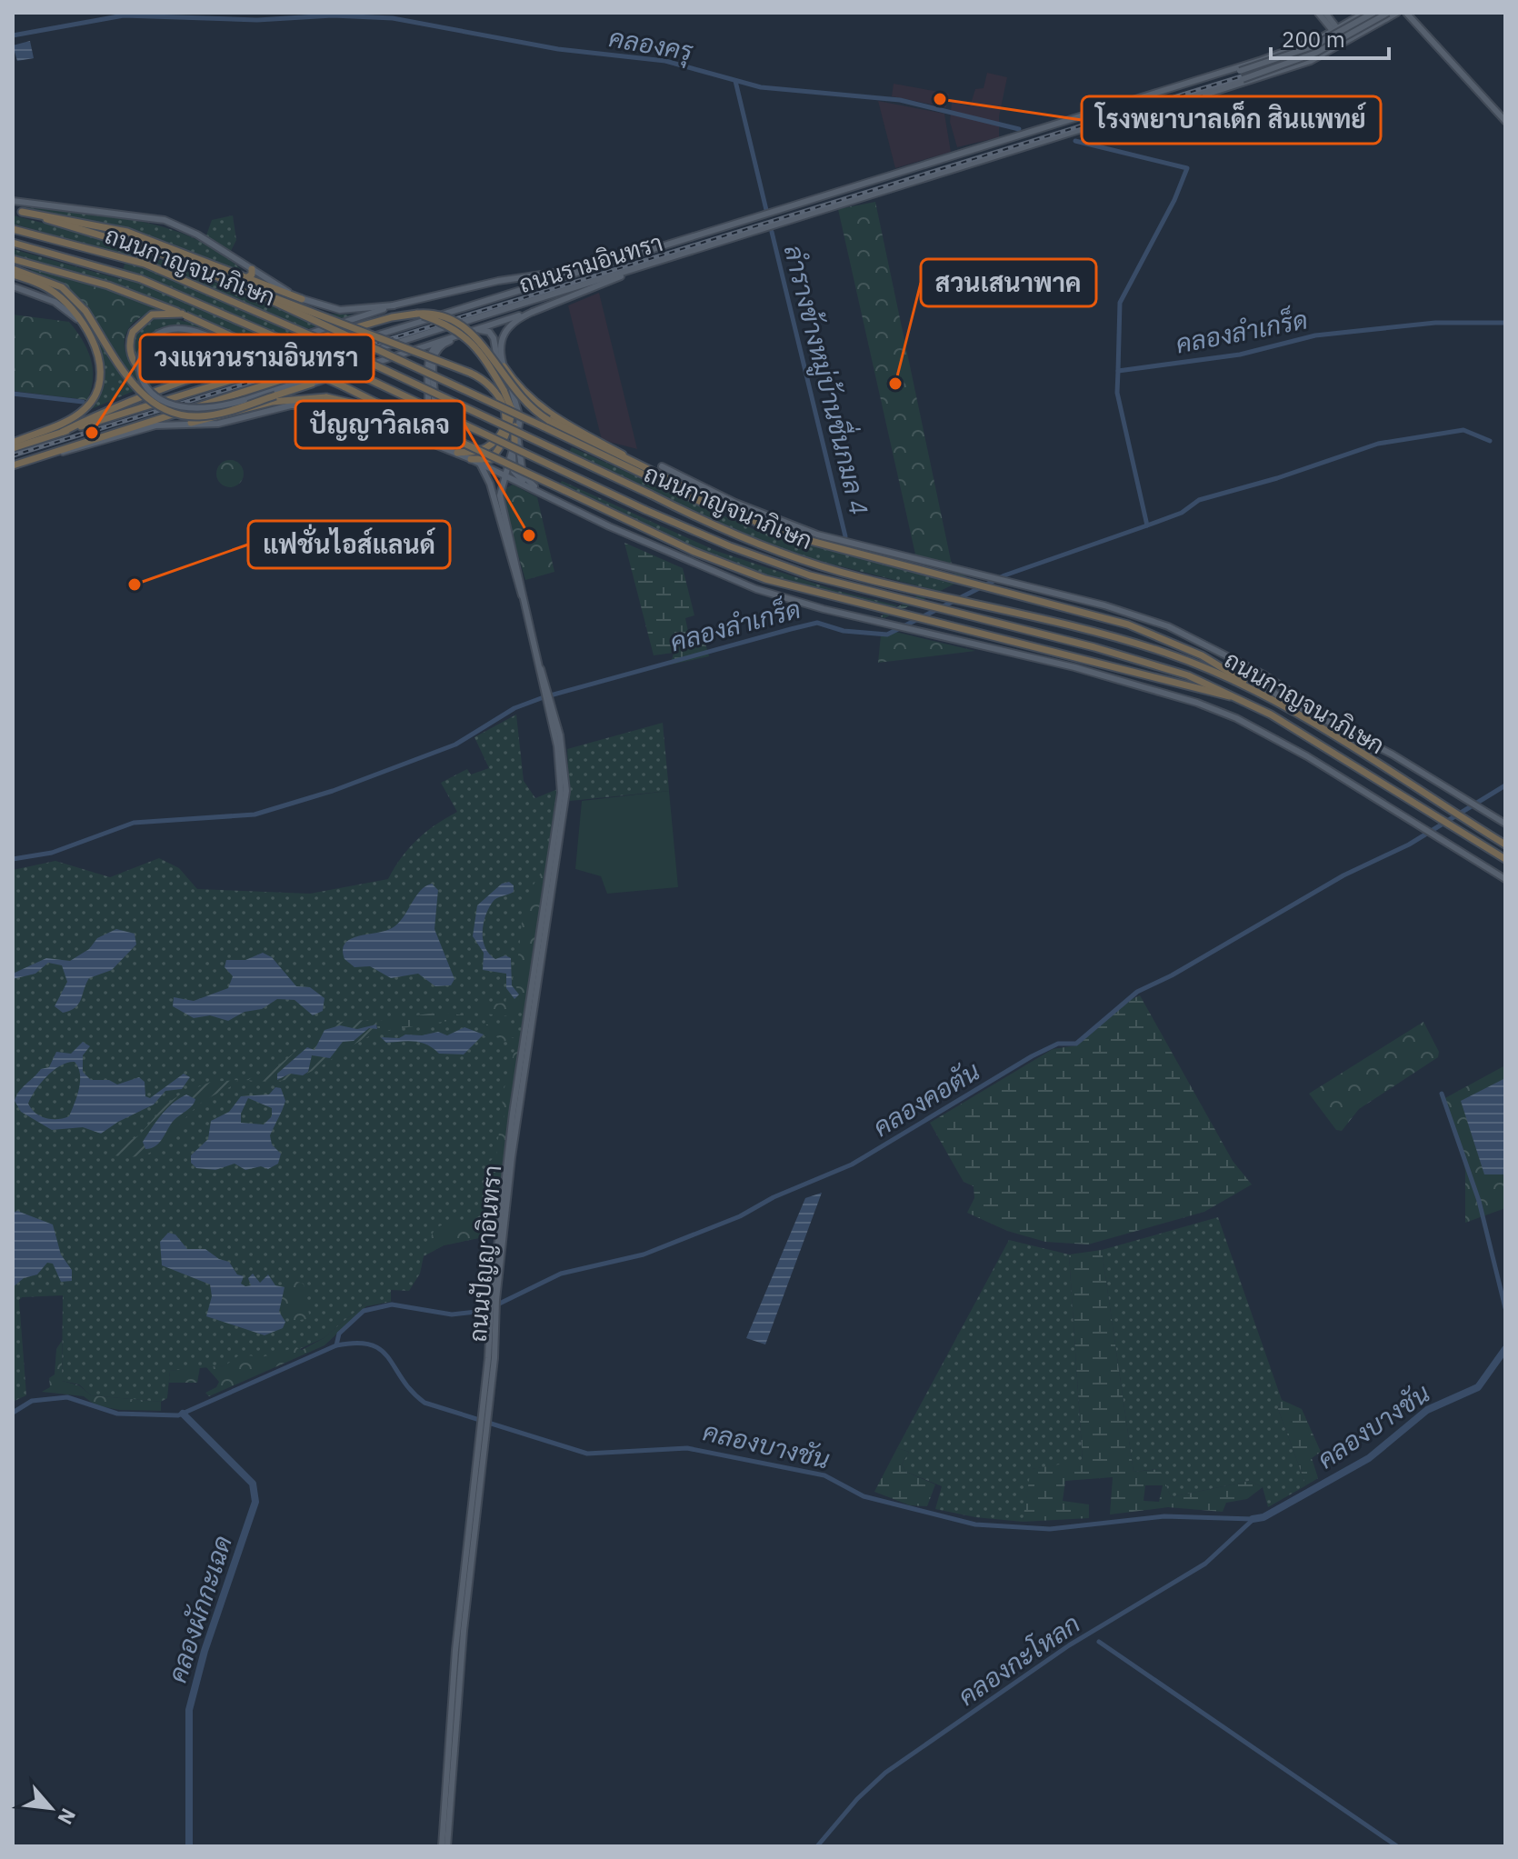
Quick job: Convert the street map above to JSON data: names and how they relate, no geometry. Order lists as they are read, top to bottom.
{
  "streets": {
    "highway": ["ถนนรามอินทรา", "ถนนกาญจนาภิเษก"],
    "main road": ["ถนนปัญญาอินทรา"]
  },
  "water": [
    "คลองครุ",
    "คลองลำเกร็ด",
    "ลำรางข้างหมู่บ้านชื่นกมล 4",
    "คลองคอตัน",
    "คลองบางชัน",
    "คลองผักกะเฉด",
    "คลองกะโหลก"
  ],
  "places": [
    "โรงพยาบาลเด็ก สินแพทย์",
    "สวนเสนาพาค",
    "วงแหวนรามอินทรา",
    "ปัญญาวิลเลจ",
    "แฟชั่นไอส์แลนด์"
  ],
  "scale_bar": "200 m",
  "north": "bottom right"
}
